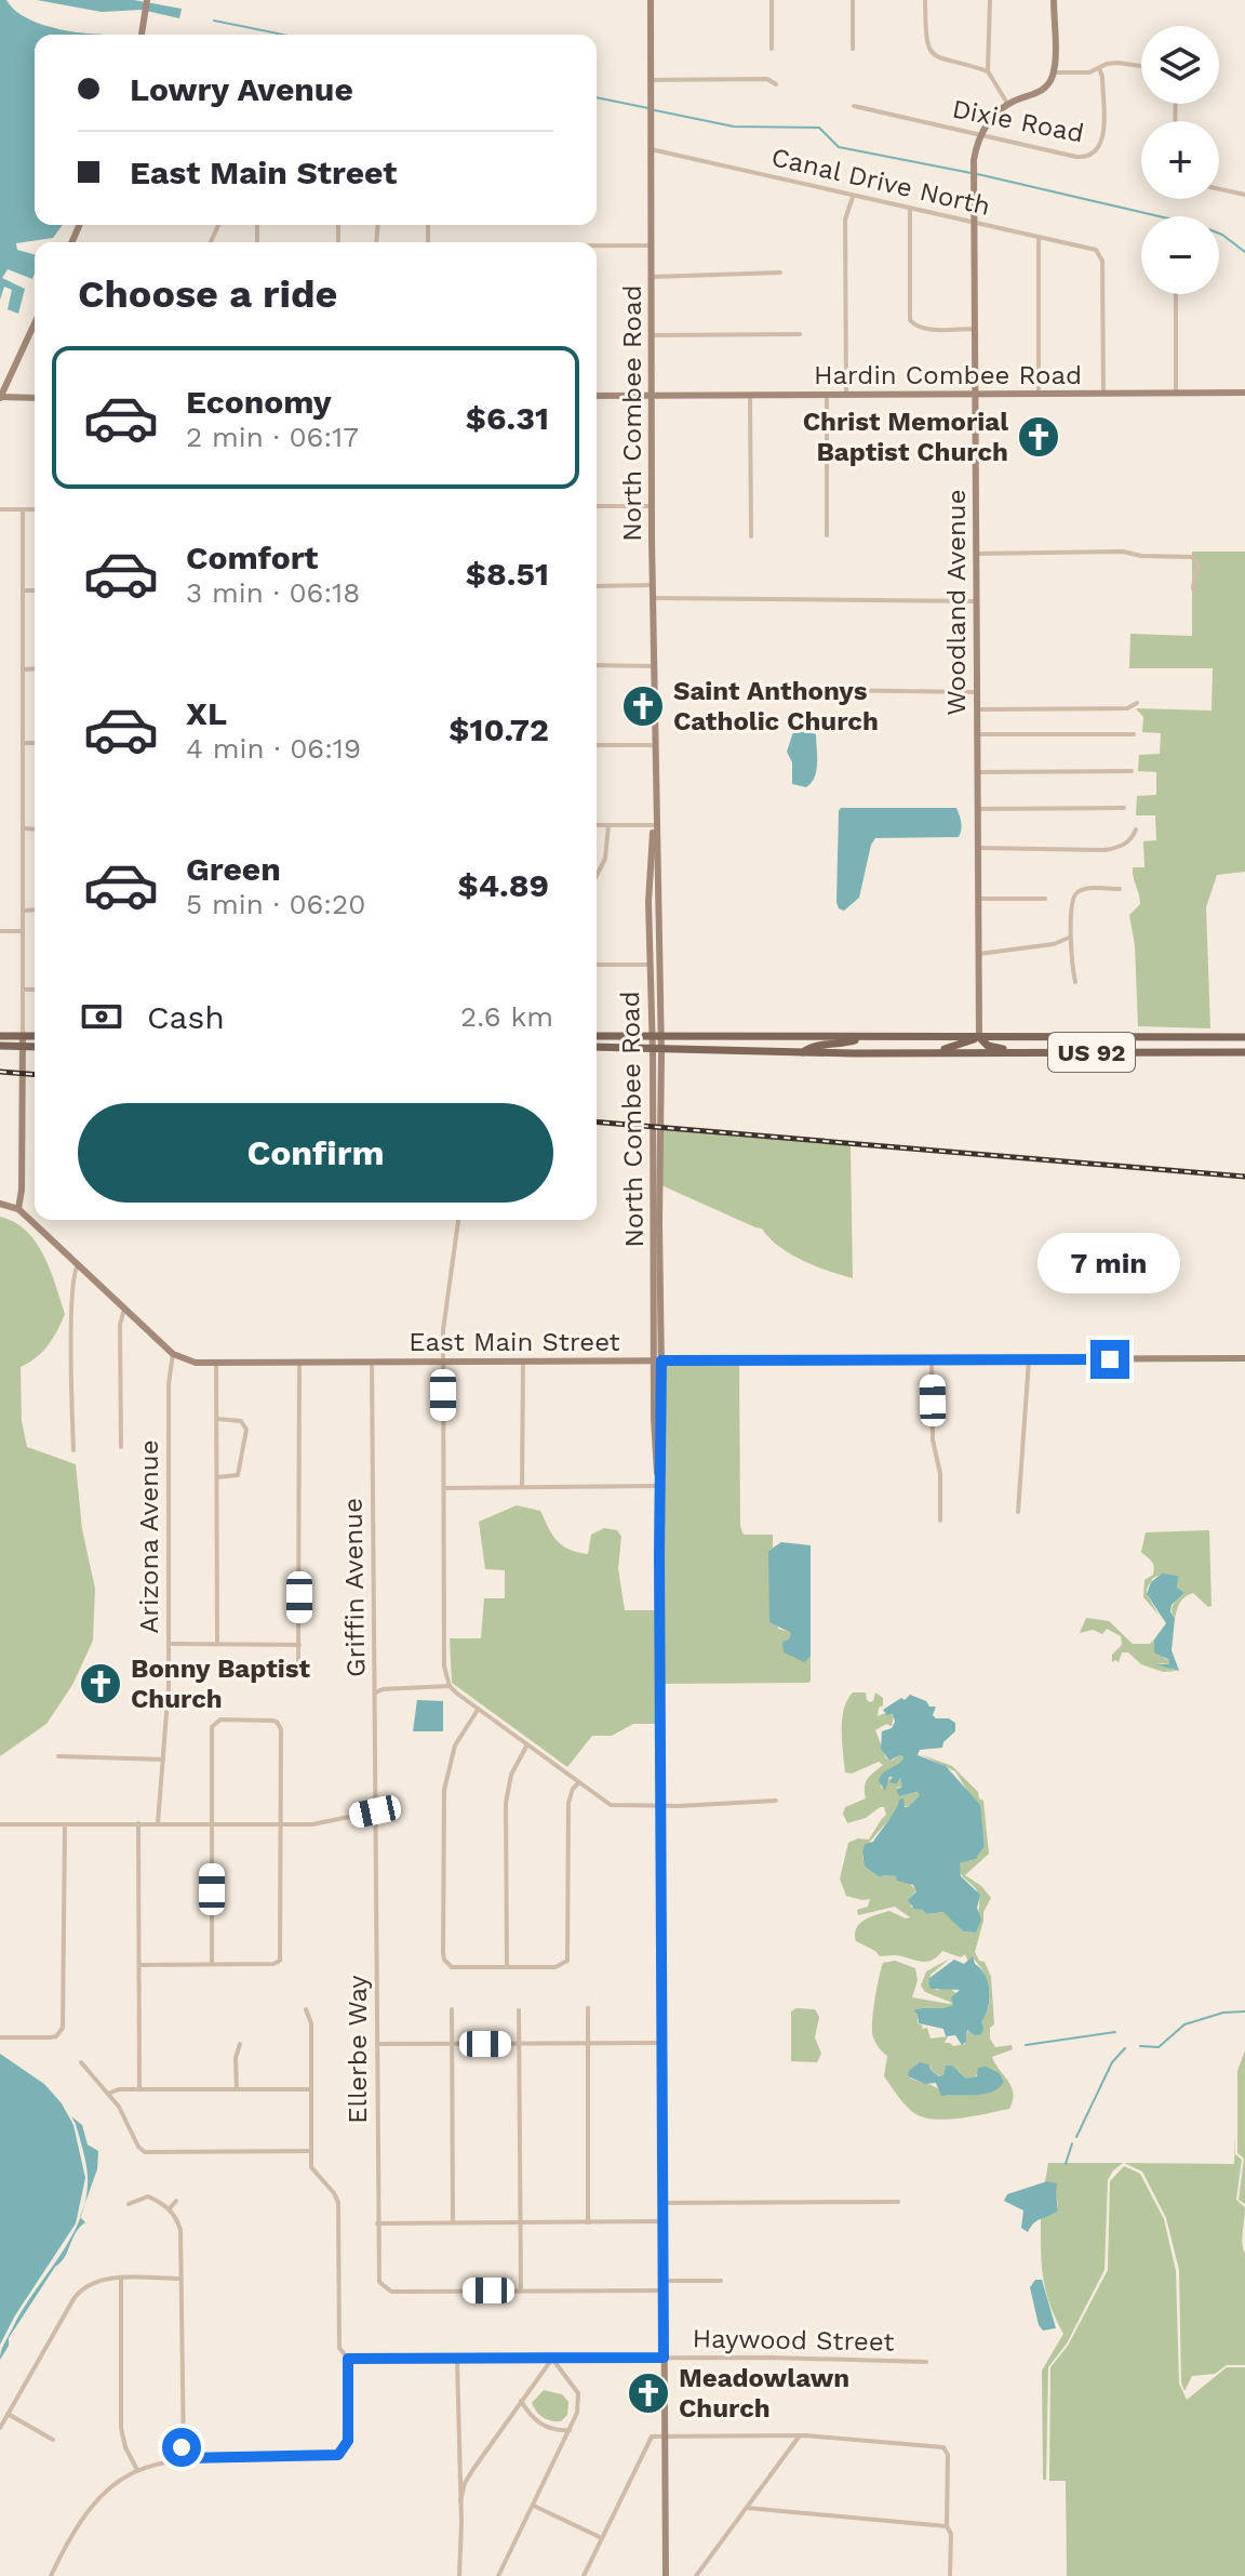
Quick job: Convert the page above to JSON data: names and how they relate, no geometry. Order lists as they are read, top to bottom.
{
  "streets": {
    "main road": [
      "Hardin Combee Road",
      "North Combee Road",
      "Woodland Avenue",
      "US 92",
      "East Main Street"
    ],
    "street": [
      "Dixie Road",
      "Canal Drive North",
      "Arizona Avenue",
      "Griffin Avenue",
      "Ellerbe Way",
      "Haywood Street"
    ]
  },
  "crossings": [
    ["Dixie Road", "Woodland Avenue"],
    ["Canal Drive North", "Hardin Combee Road"],
    ["Canal Drive North", "North Combee Road"],
    ["Canal Drive North", "Woodland Avenue"],
    ["Hardin Combee Road", "North Combee Road"],
    ["Hardin Combee Road", "Woodland Avenue"],
    ["North Combee Road", "US 92"],
    ["North Combee Road", "East Main Street"],
    ["North Combee Road", "Haywood Street"],
    ["Woodland Avenue", "US 92"],
    ["East Main Street", "Arizona Avenue"],
    ["East Main Street", "Griffin Avenue"],
    ["Griffin Avenue", "Ellerbe Way"]
  ],
  "places": {
    "church": [
      "Christ Memorial Baptist Church",
      "Saint Anthonys Catholic Church",
      "Bonny Baptist Church",
      "Meadowlawn Church"
    ]
  },
  "page": {
    "map_buttons": ["+", "−"],
    "banner": ["Lowry Avenue", "East Main Street"],
    "heading": "Choose a ride",
    "list": [
      {
        "name": "Economy",
        "note": "2 min · 06:17",
        "value": "$6.31"
      },
      {
        "name": "Comfort",
        "note": "3 min · 06:18",
        "value": "$8.51"
      },
      {
        "name": "XL",
        "note": "4 min · 06:19",
        "value": "$10.72"
      },
      {
        "name": "Green",
        "note": "5 min · 06:20",
        "value": "$4.89"
      }
    ],
    "pay": ["Cash", "2.6 km"],
    "buttons": "Confirm",
    "bubble": "7 min"
  }
}
